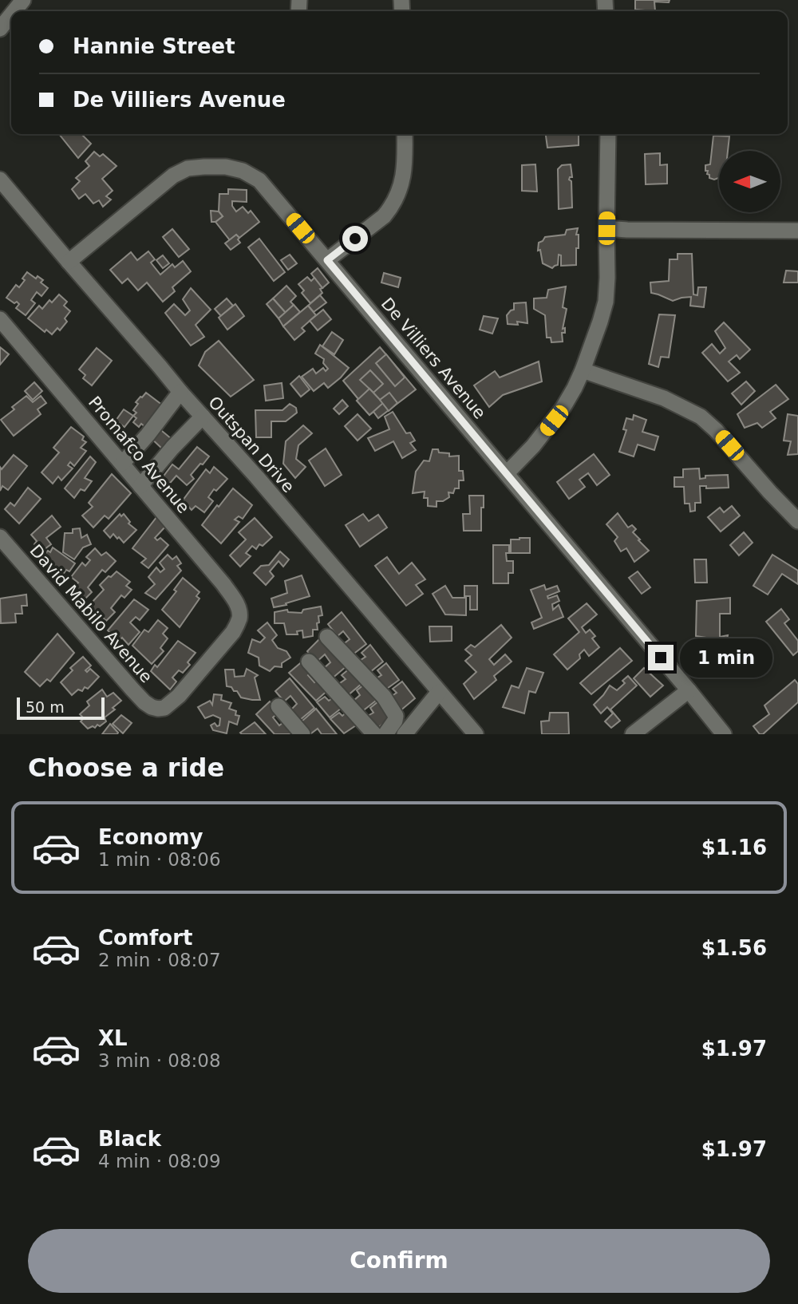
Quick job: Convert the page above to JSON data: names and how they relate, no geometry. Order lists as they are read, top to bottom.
{
  "streets": {
    "street": [
      "De Villiers Avenue",
      "Outspan Drive",
      "Promafco Avenue",
      "David Mabilo Avenue"
    ]
  },
  "crossings": [
    ["De Villiers Avenue", "Outspan Drive"],
    ["Promafco Avenue", "David Mabilo Avenue"]
  ],
  "scale_bar": "50 m",
  "north": "left",
  "page": {
    "banner": ["Hannie Street", "De Villiers Avenue"],
    "bubble": "1 min",
    "scale": "50 m",
    "heading": "Choose a ride",
    "list": [
      {
        "name": "Economy",
        "note": "1 min · 08:06",
        "value": "$1.16"
      },
      {
        "name": "Comfort",
        "note": "2 min · 08:07",
        "value": "$1.56"
      },
      {
        "name": "XL",
        "note": "3 min · 08:08",
        "value": "$1.97"
      },
      {
        "name": "Black",
        "note": "4 min · 08:09",
        "value": "$1.97"
      }
    ],
    "buttons": "Confirm"
  }
}
